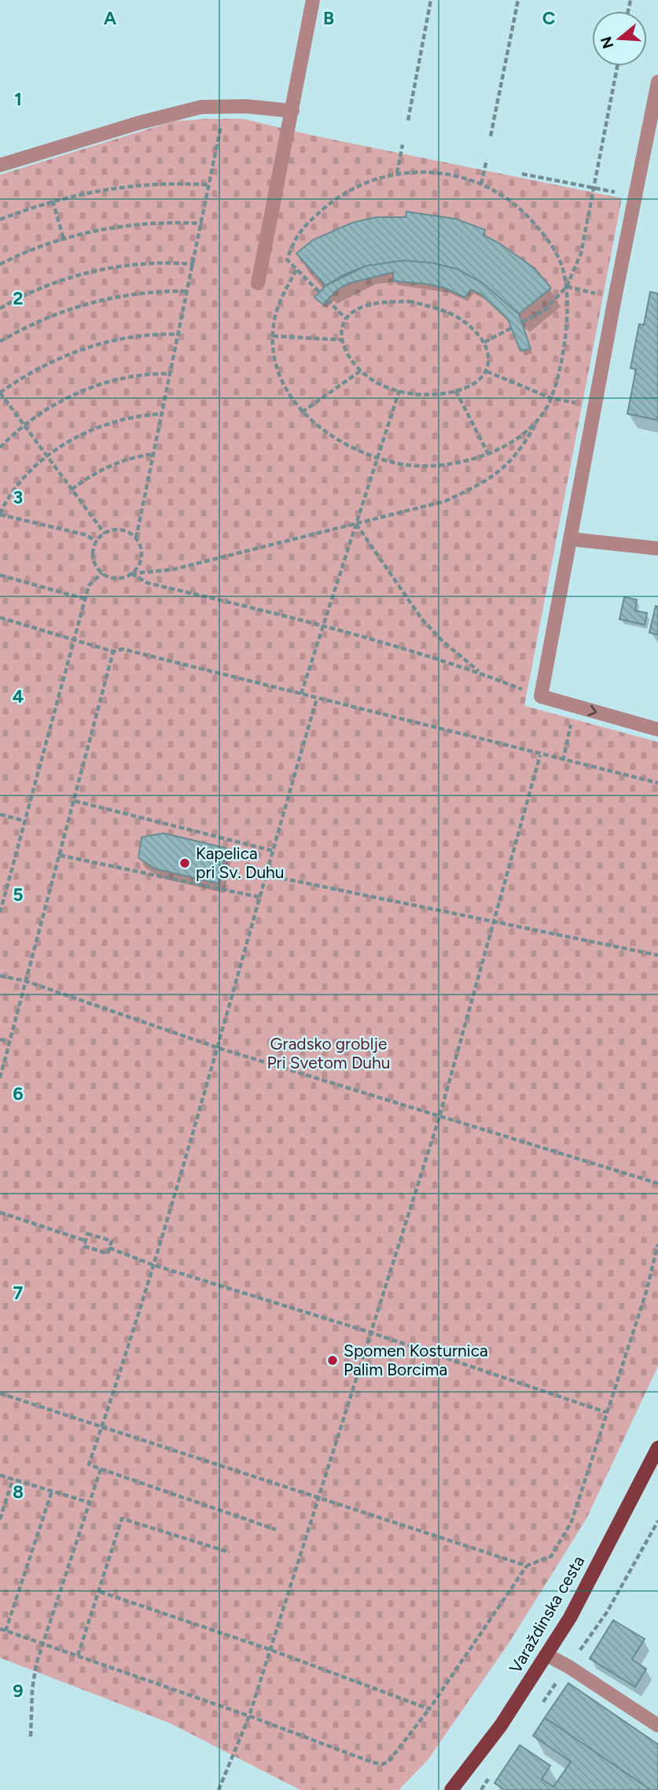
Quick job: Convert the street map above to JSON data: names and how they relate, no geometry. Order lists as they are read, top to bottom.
{
  "streets": {
    "main road": ["Varaždinska cesta"]
  },
  "parks": ["Gradsko groblje Pri Svetom Duhu"],
  "places": ["Kapelica pri Sv. Duhu", "Spomen Kosturnica Palim Borcima"],
  "north": "left",
  "grid": {
    "columns": ["A", "B", "C"],
    "rows": [
      "1",
      "2",
      "3",
      "4",
      "5",
      "6",
      "7",
      "8",
      "9"
    ]
  }
}
